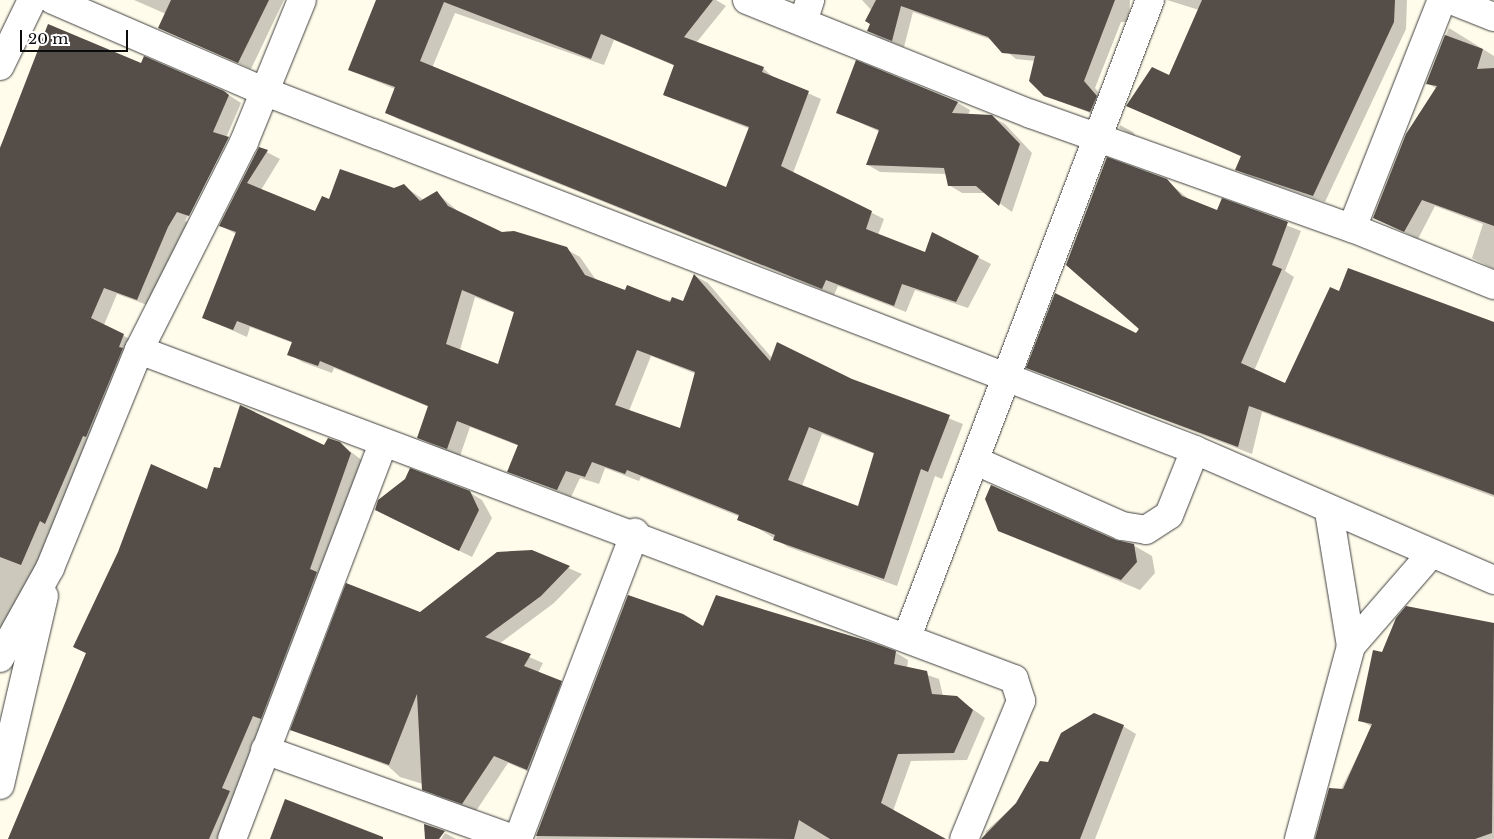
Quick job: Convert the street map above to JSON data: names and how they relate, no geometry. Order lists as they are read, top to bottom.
{
  "scale_bar": "20 m"
}
